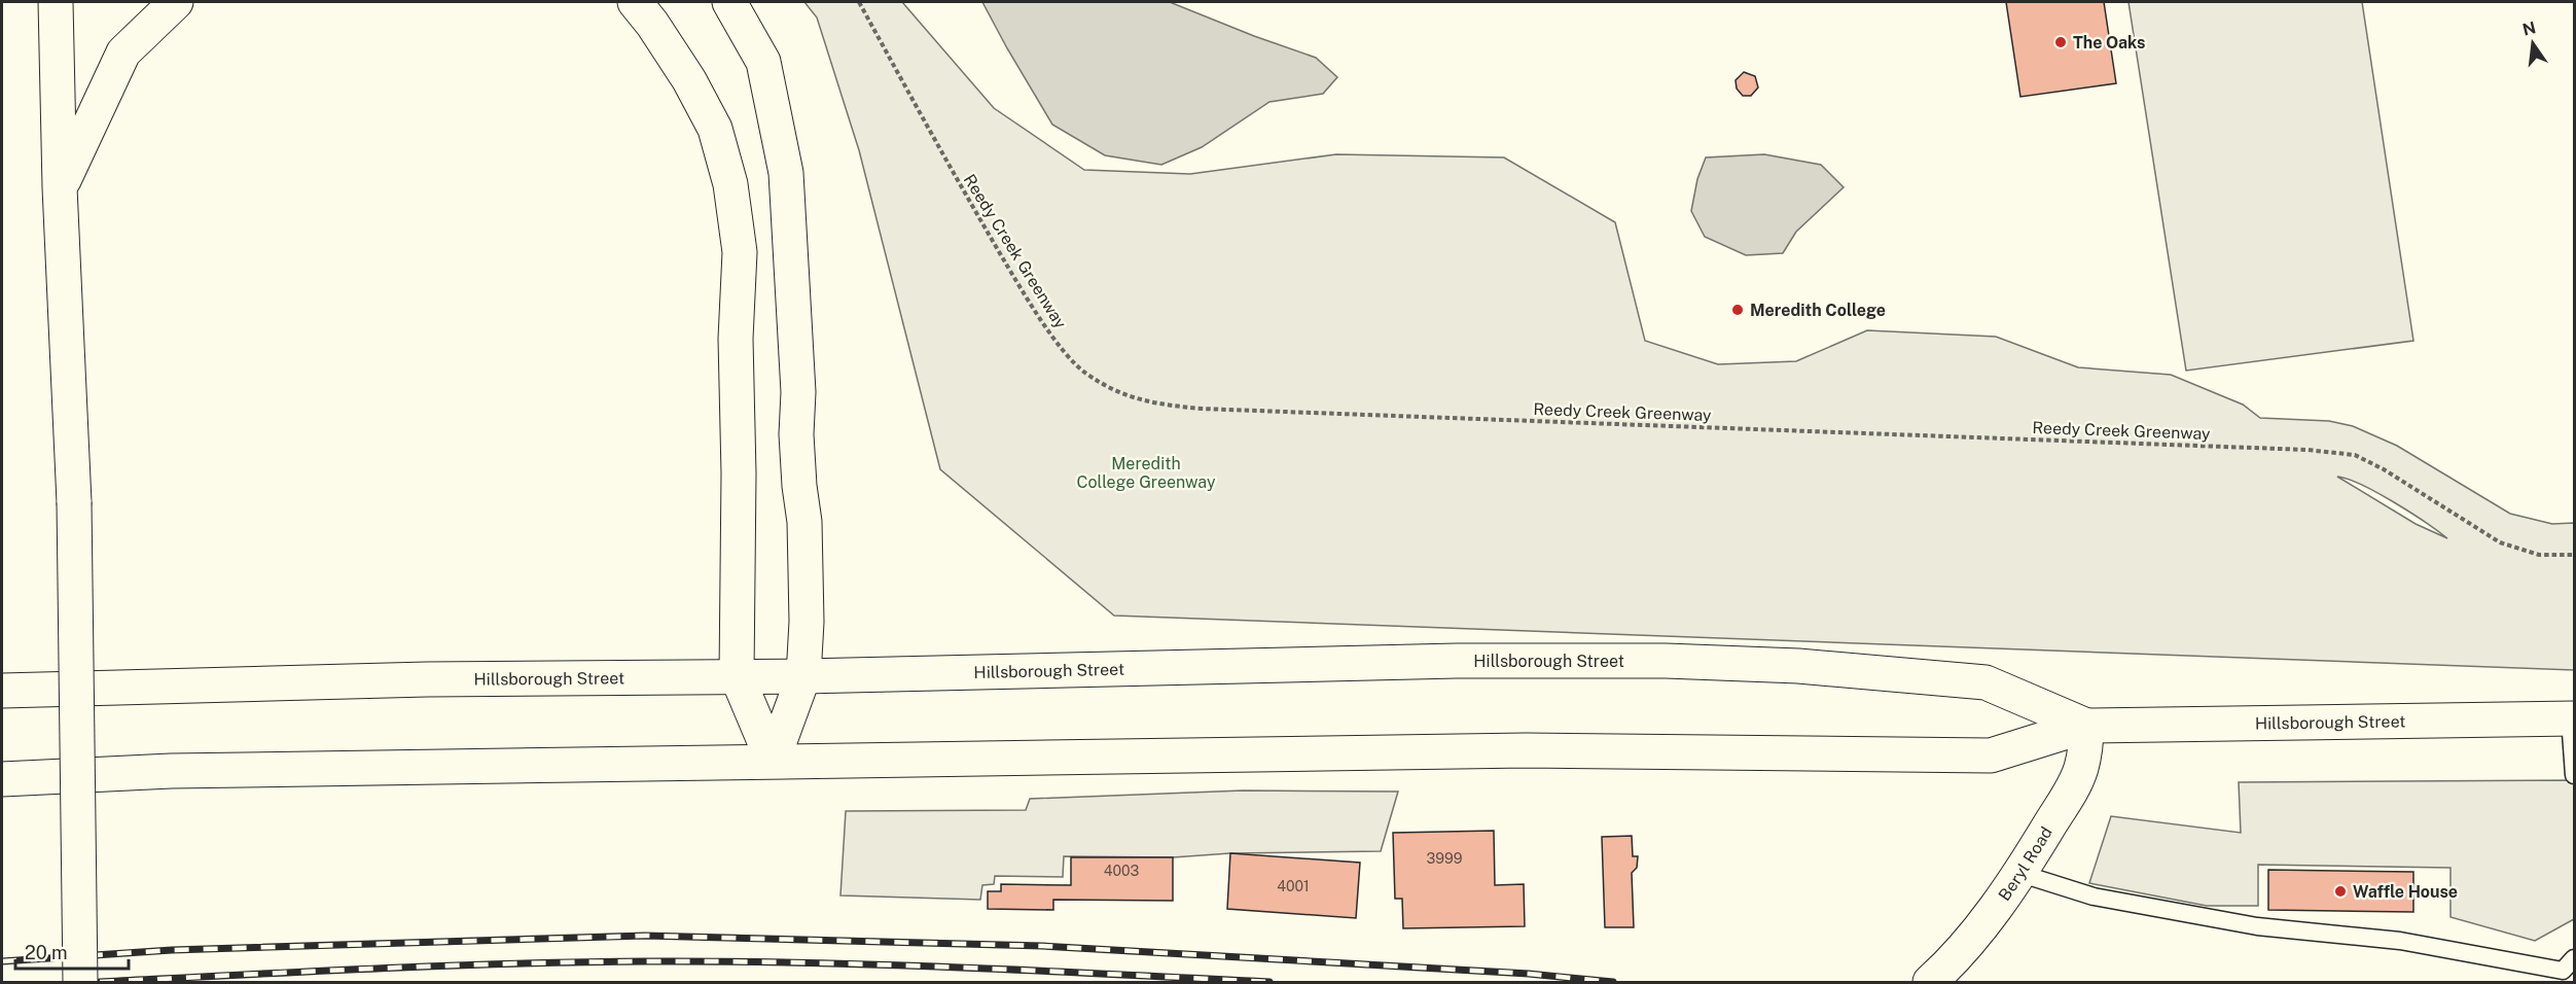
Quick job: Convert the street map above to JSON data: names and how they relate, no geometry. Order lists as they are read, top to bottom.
{
  "streets": {
    "main road": ["Hillsborough Street", "Beryl Road"],
    "path": ["Reedy Creek Greenway"]
  },
  "crossings": [
    ["Hillsborough Street", "Beryl Road"]
  ],
  "parks": ["Meredith College Greenway"],
  "places": ["The Oaks", "Meredith College", "Waffle House"],
  "house_numbers": ["3999", "4003", "4001"],
  "scale_bar": "20 m",
  "north": "top"
}
